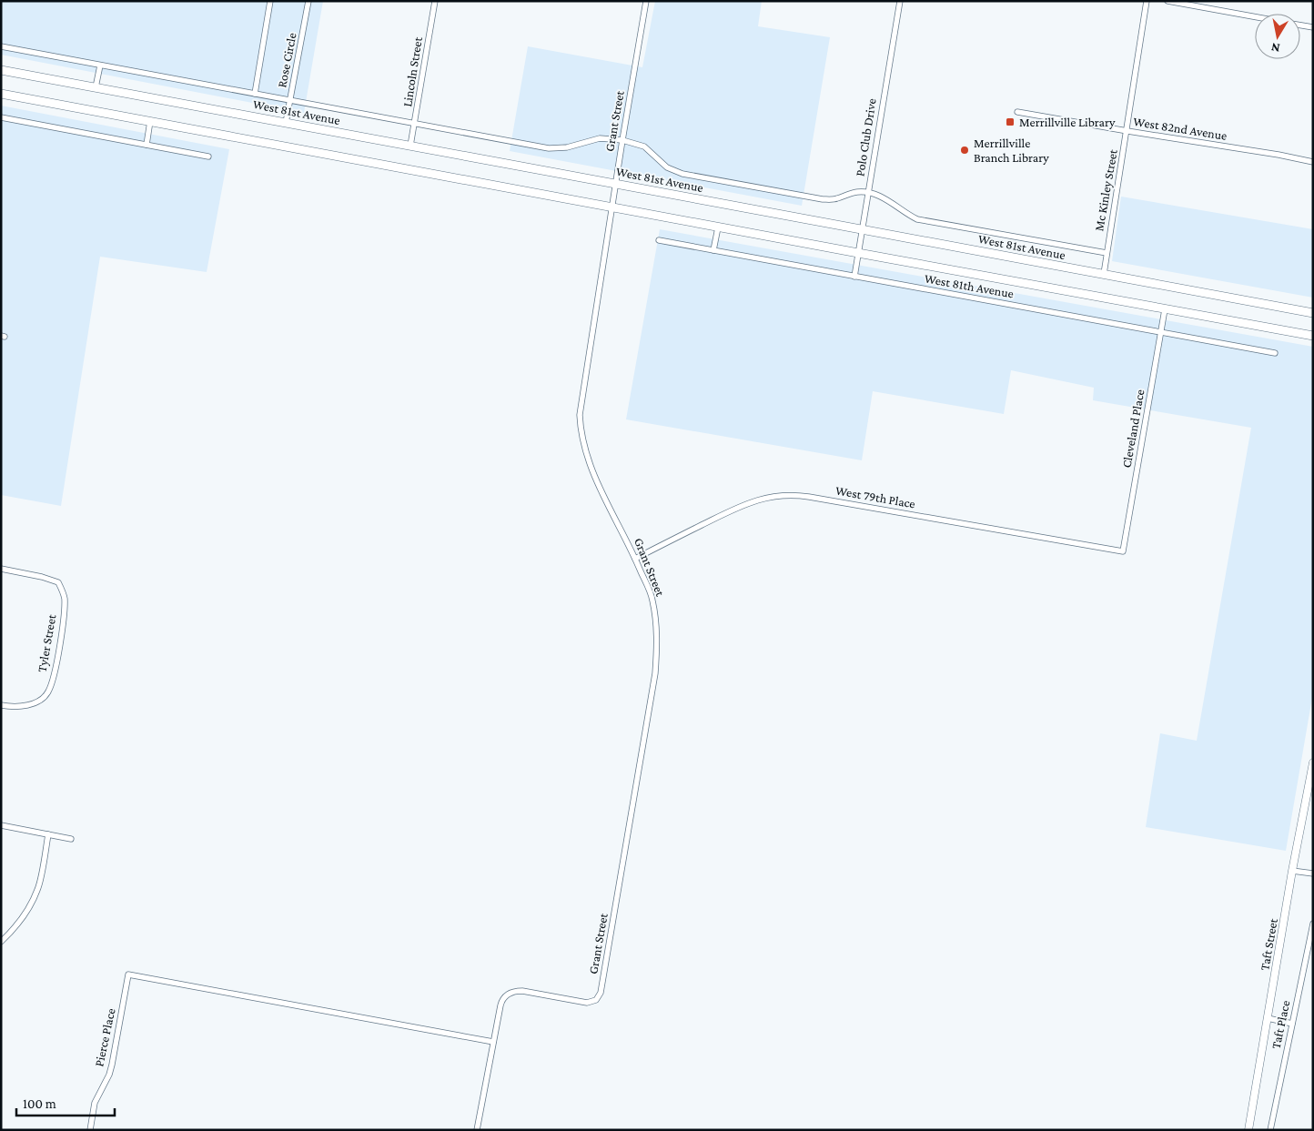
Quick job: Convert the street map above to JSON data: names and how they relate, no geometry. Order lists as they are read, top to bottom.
{
  "streets": {
    "main road": ["West 81st Avenue", "Taft Street"],
    "street": [
      "Rose Circle",
      "Lincoln Street",
      "Grant Street",
      "West 82nd Avenue",
      "Polo Club Drive",
      "Mc Kinley Street",
      "West 81th Avenue",
      "Cleveland Place",
      "West 79th Place",
      "Tyler Street",
      "Taft Place",
      "Pierce Place"
    ]
  },
  "crossings": [
    ["Rose Circle", "West 81st Avenue"],
    ["Lincoln Street", "West 81st Avenue"],
    ["West 81st Avenue", "Grant Street"],
    ["West 81st Avenue", "Polo Club Drive"],
    ["West 81st Avenue", "Mc Kinley Street"],
    ["Grant Street", "West 79th Place"],
    ["Grant Street", "Pierce Place"],
    ["West 82nd Avenue", "Mc Kinley Street"],
    ["Polo Club Drive", "West 81th Avenue"],
    ["West 81th Avenue", "Cleveland Place"],
    ["Cleveland Place", "West 79th Place"]
  ],
  "places": {
    "transit": ["Merrillville Library"],
    "other": ["Merrillville Branch Library"]
  },
  "scale_bar": "100 m",
  "north": "bottom"
}
